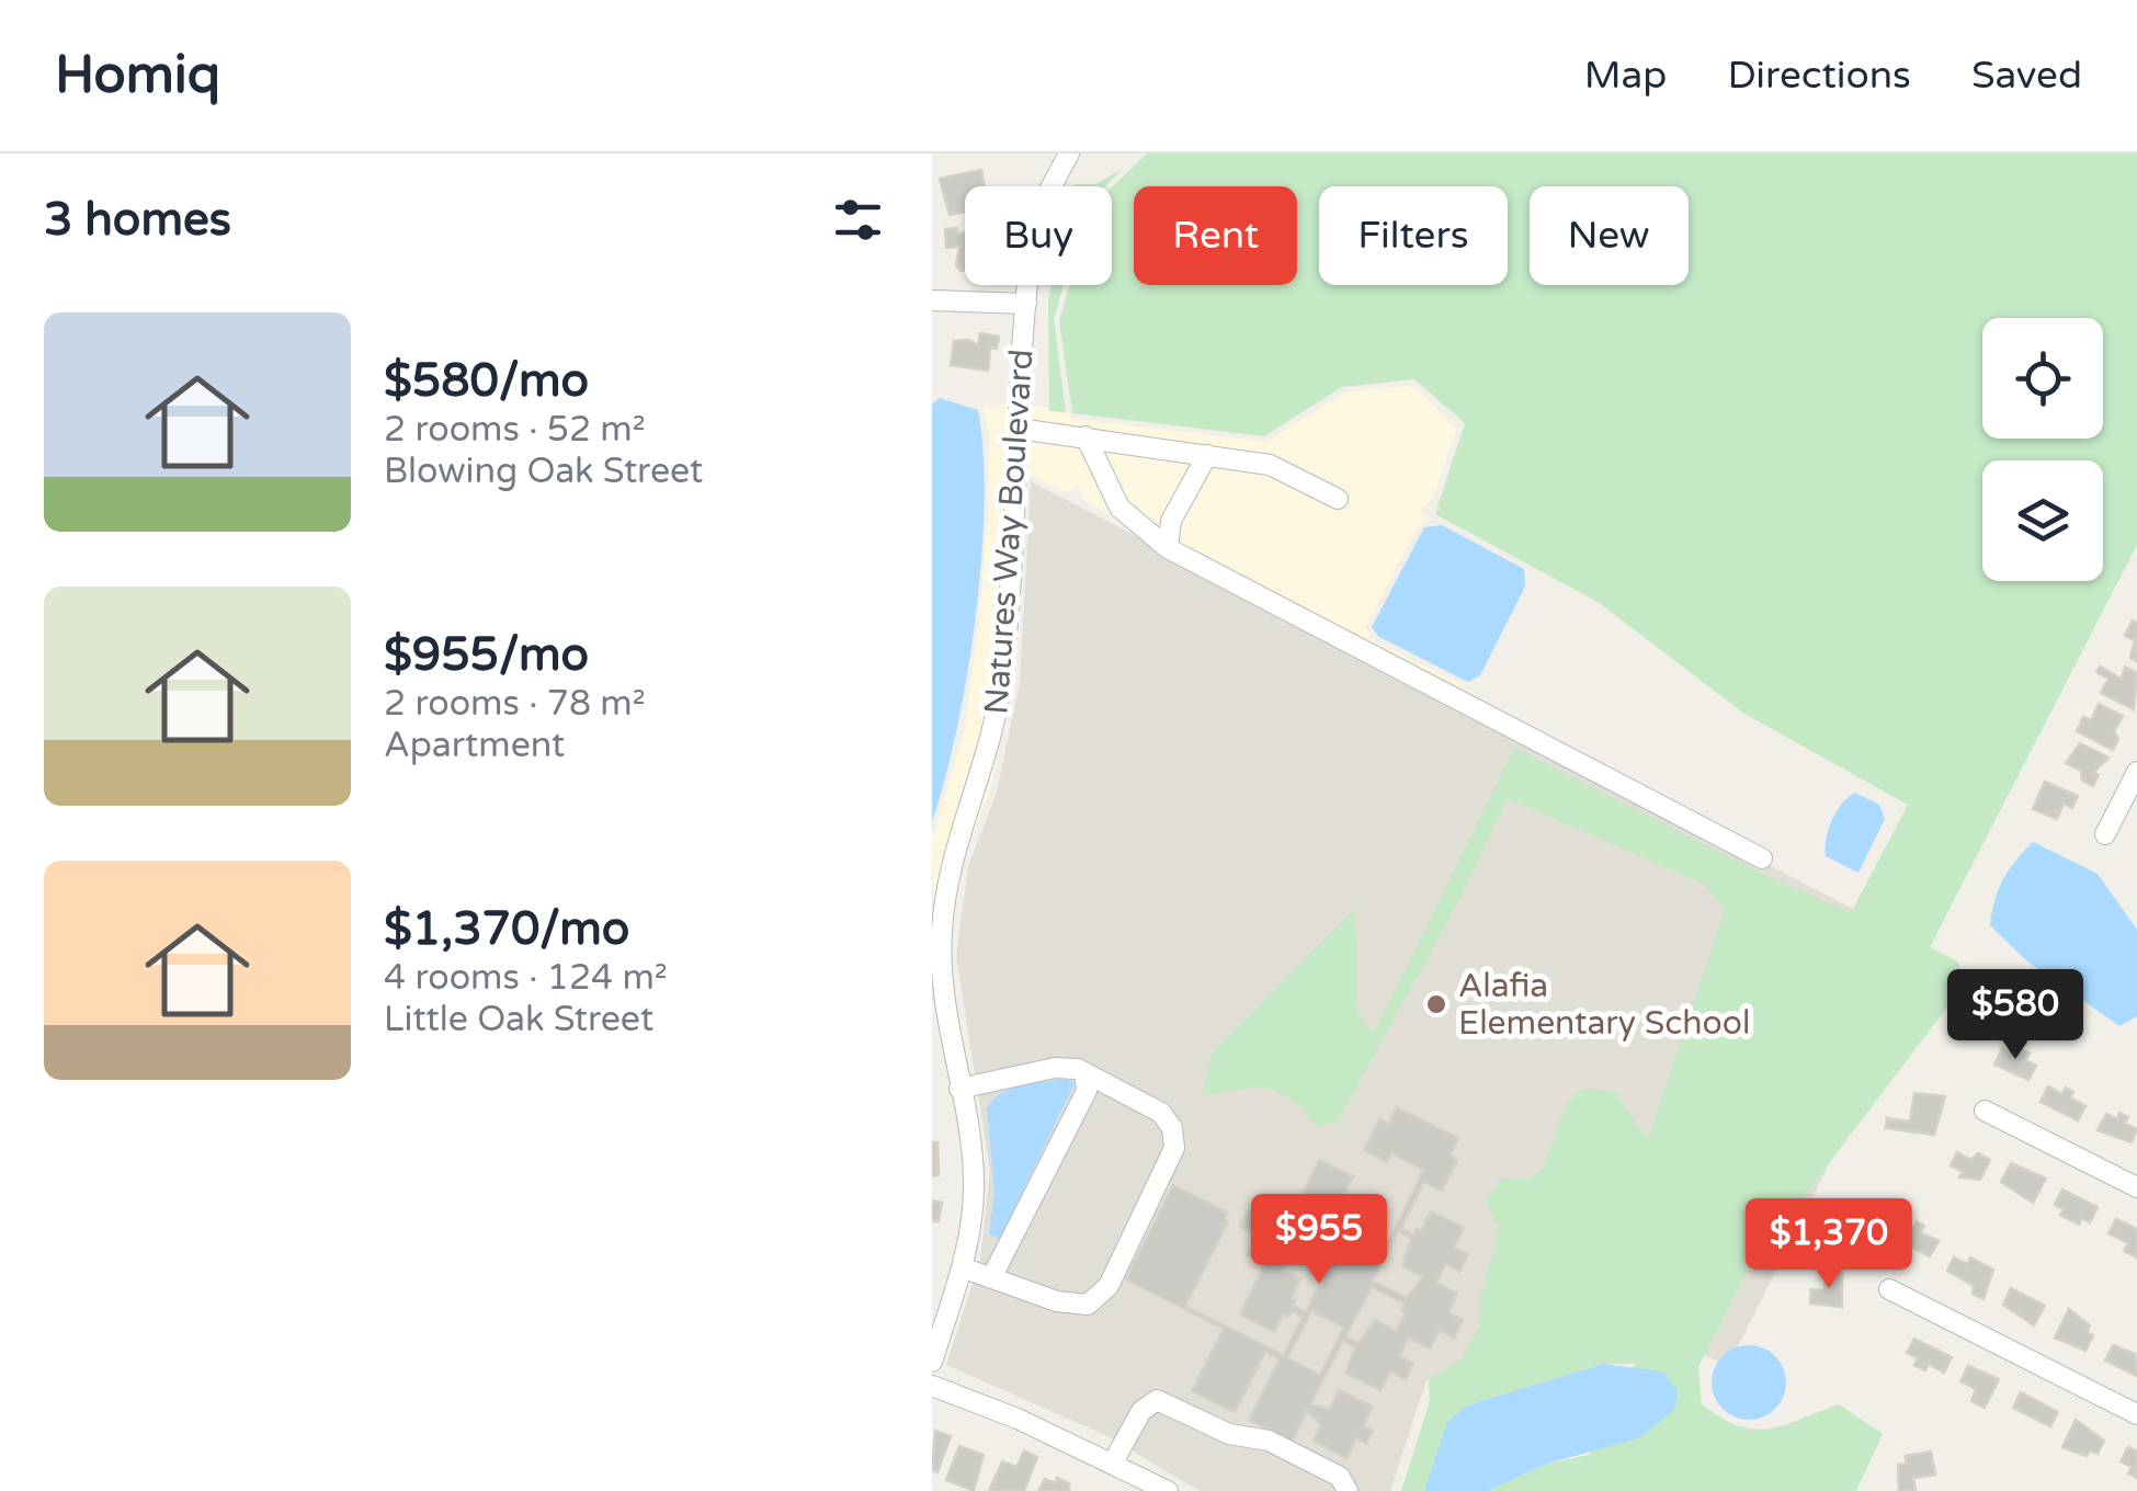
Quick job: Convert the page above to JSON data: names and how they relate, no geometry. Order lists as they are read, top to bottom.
{
  "streets": {
    "street": ["Natures Way Boulevard"]
  },
  "places": ["Alafia Elementary School"],
  "page": {
    "header": "Homiq",
    "nav": ["Map", "Directions", "Saved"],
    "heading": "3 homes",
    "chip": [
      "Buy",
      "Rent",
      "Filters",
      "New"
    ],
    "list": [
      {
        "name": "$580/mo",
        "note": "2 rooms · 52 m² · Blowing Oak Street"
      },
      {
        "name": "$955/mo",
        "note": "2 rooms · 78 m² · Apartment"
      },
      {
        "name": "$1,370/mo",
        "note": "4 rooms · 124 m² · Little Oak Street"
      }
    ],
    "price": ["$580", "$955", "$1,370"]
  }
}
